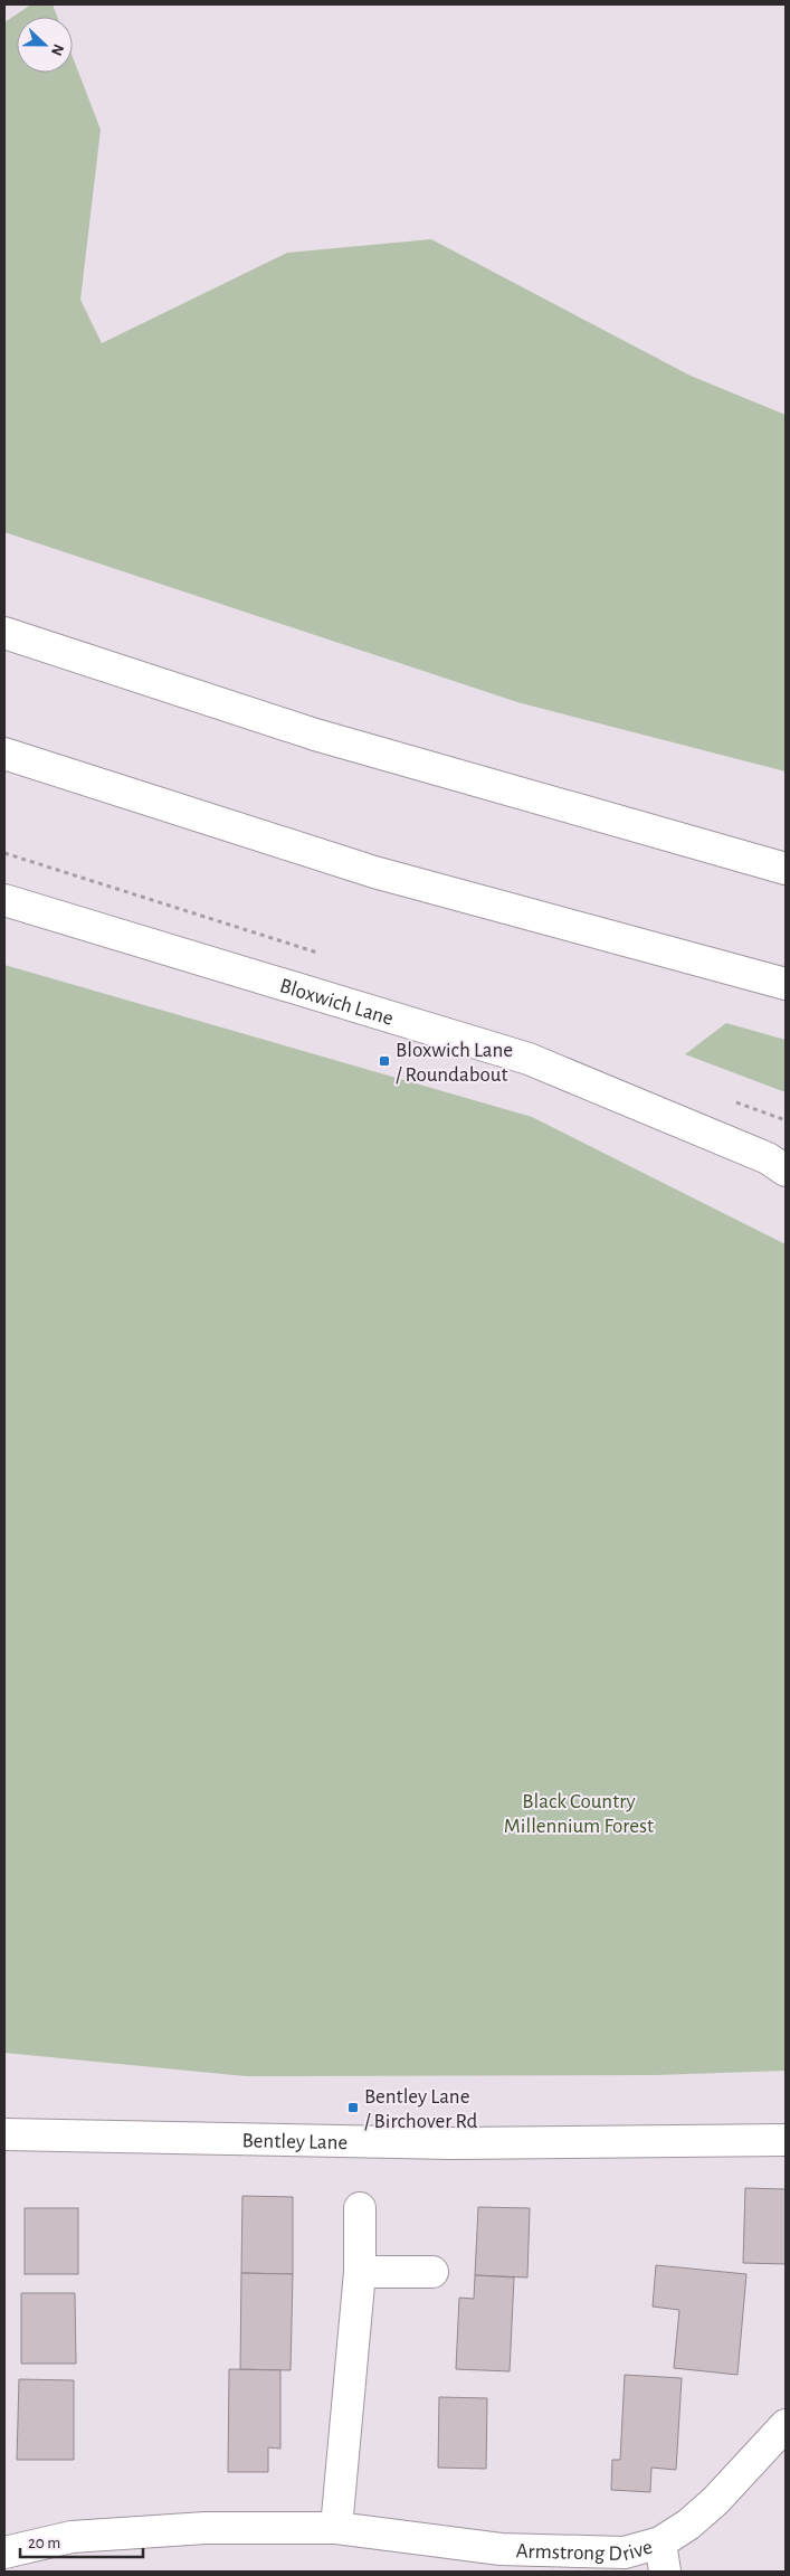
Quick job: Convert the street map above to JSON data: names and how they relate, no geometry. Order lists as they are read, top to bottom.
{
  "streets": {
    "main road": ["Bloxwich Lane", "Bentley Lane", "Armstrong Drive"]
  },
  "parks": ["Black Country Millennium Forest"],
  "places": {
    "transit": ["Bloxwich Lane / Roundabout", "Bentley Lane / Birchover Rd"]
  },
  "scale_bar": "20 m",
  "north": "right"
}
